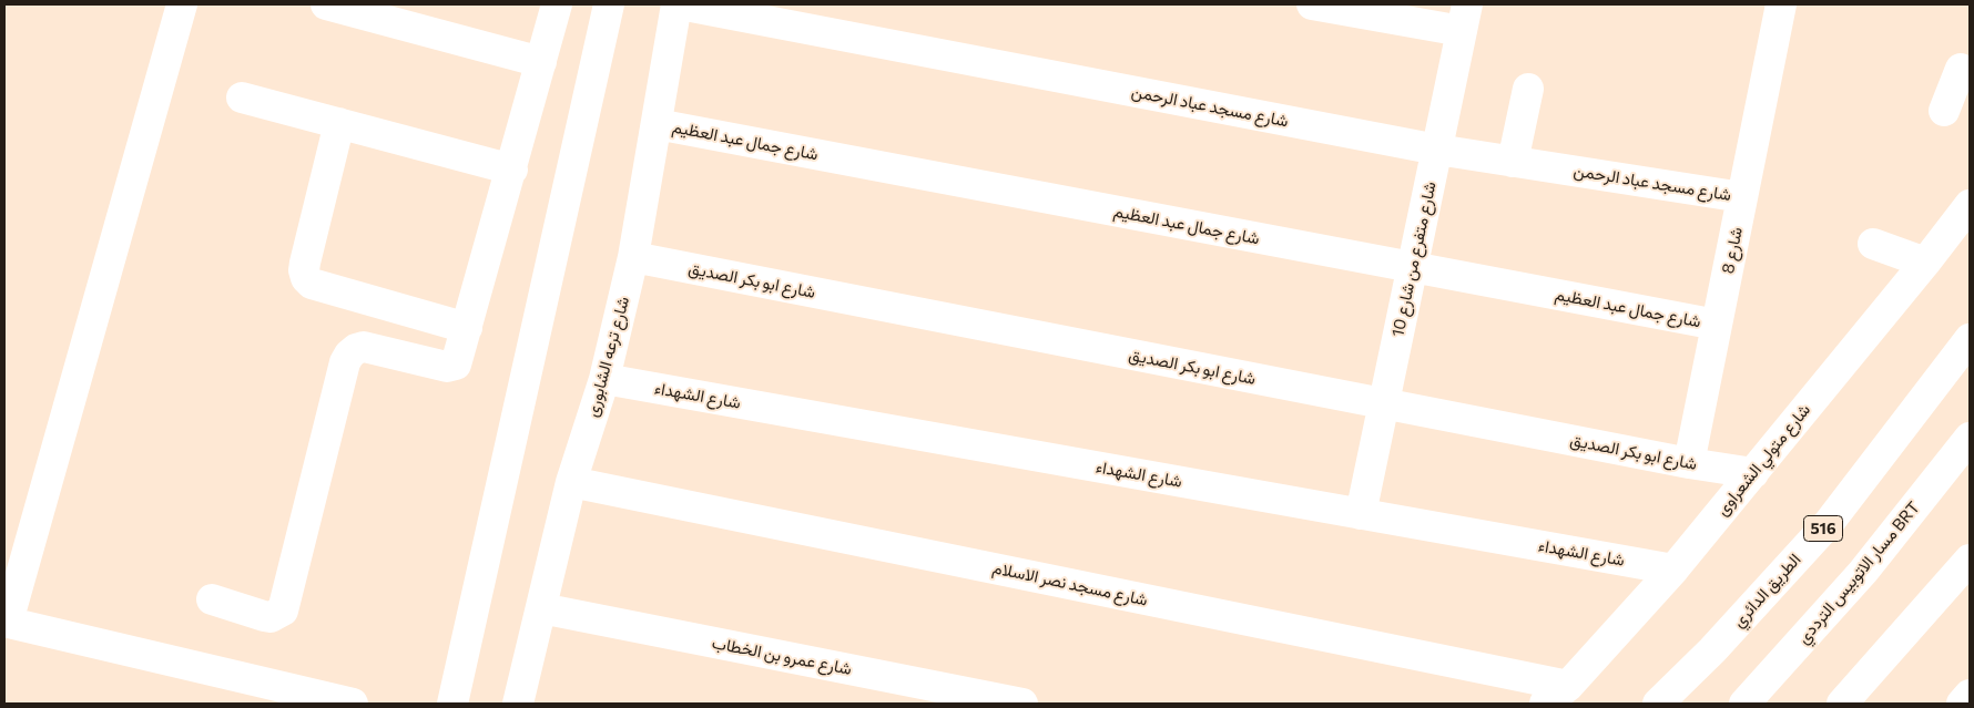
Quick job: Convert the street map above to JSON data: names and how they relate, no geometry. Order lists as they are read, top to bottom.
{
  "streets": {
    "main road": [
      "شارع مسجد عباد الرحمن",
      "شارع جمال عبد العظيم",
      "شارع 8",
      "شارع متفرع من شارع 10",
      "شارع ابو بكر الصديق",
      "شارع ترعه الشابورى",
      "شارع الشهداء",
      "شارع متولي الشعراوى",
      "516",
      "مسار الاتوبيس الترددي BRT",
      "شارع مسجد نصر الاسلام",
      "الطريق الدائري",
      "شارع عمرو بن الخطاب"
    ]
  },
  "crossings": [
    ["شارع مسجد عباد الرحمن", "شارع 8"],
    ["شارع مسجد عباد الرحمن", "شارع متفرع من شارع 10"],
    ["شارع مسجد عباد الرحمن", "شارع ترعه الشابورى"],
    ["شارع جمال عبد العظيم", "شارع 8"],
    ["شارع جمال عبد العظيم", "شارع متفرع من شارع 10"],
    ["شارع جمال عبد العظيم", "شارع ترعه الشابورى"],
    ["شارع 8", "شارع ابو بكر الصديق"],
    ["شارع متفرع من شارع 10", "شارع ابو بكر الصديق"],
    ["شارع متفرع من شارع 10", "شارع الشهداء"],
    ["شارع ابو بكر الصديق", "شارع ترعه الشابورى"],
    ["شارع ابو بكر الصديق", "شارع متولي الشعراوى"],
    ["شارع ترعه الشابورى", "شارع الشهداء"],
    ["شارع ترعه الشابورى", "شارع مسجد نصر الاسلام"],
    ["شارع ترعه الشابورى", "شارع عمرو بن الخطاب"],
    ["شارع الشهداء", "شارع متولي الشعراوى"],
    ["شارع متولي الشعراوى", "شارع مسجد نصر الاسلام"]
  ]
}
